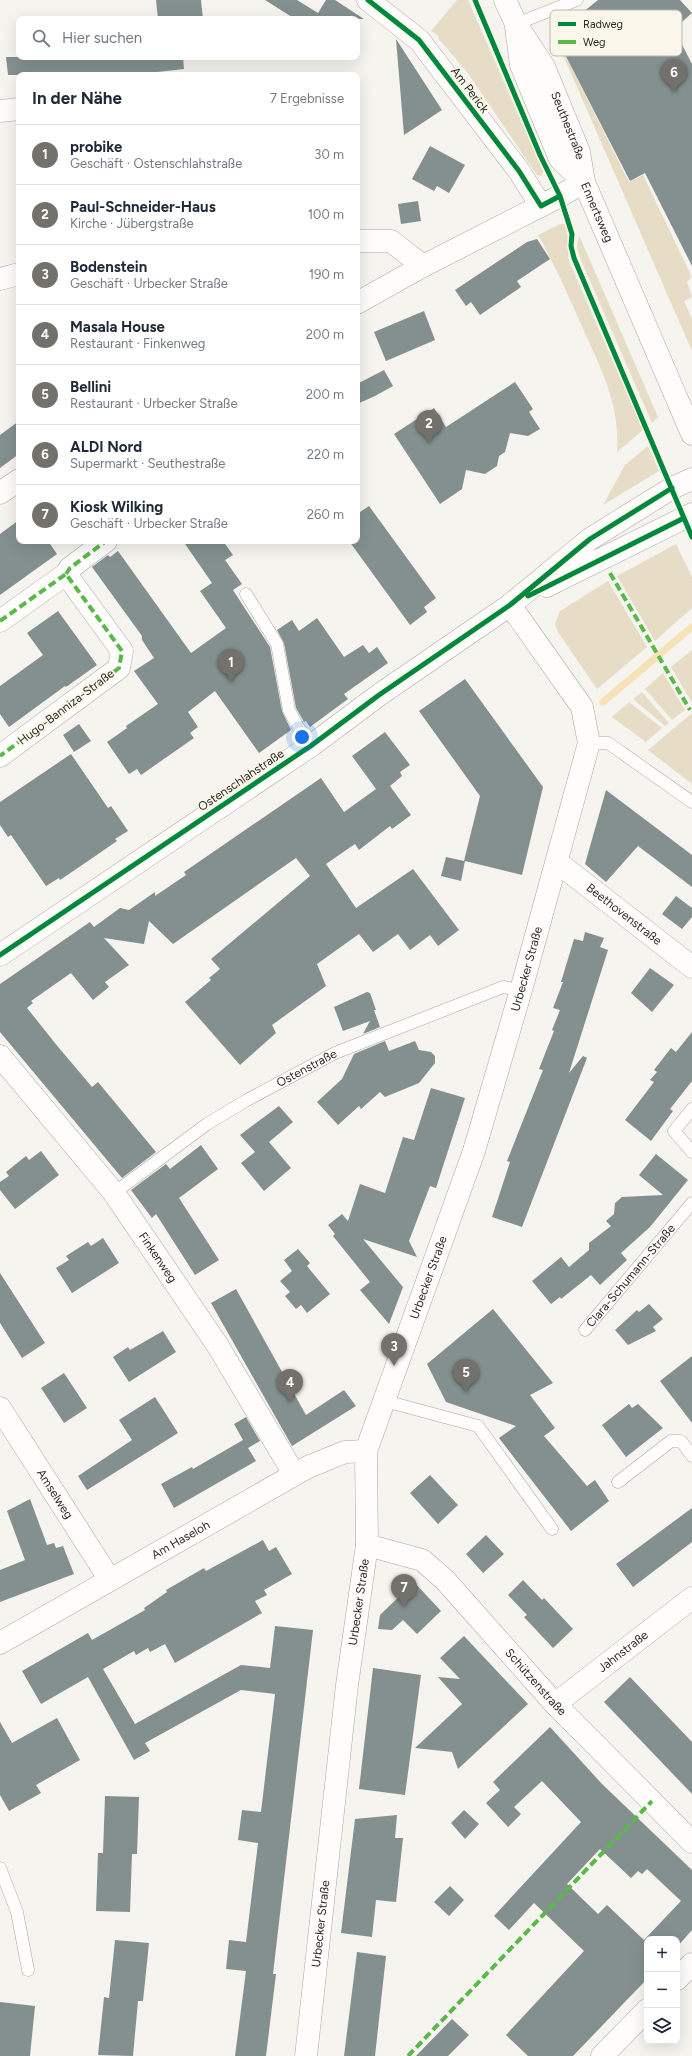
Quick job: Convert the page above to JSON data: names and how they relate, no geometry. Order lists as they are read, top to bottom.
{
  "streets": {
    "street": [
      "Am Perick",
      "Seuthestraße",
      "Ennertsweg",
      "Hugo-Banniza-Straße",
      "Ostenschlahstraße",
      "Beethovenstraße",
      "Urbecker Straße",
      "Finkenweg",
      "Amselweg",
      "Am Haseloh",
      "Jahnstraße",
      "Schützenstraße"
    ],
    "lane": ["Ostenstraße", "Clara-Schumann-Straße"]
  },
  "crossings": [
    ["Am Perick", "Ennertsweg"],
    ["Seuthestraße", "Ennertsweg"],
    ["Ostenschlahstraße", "Urbecker Straße"],
    ["Beethovenstraße", "Urbecker Straße"],
    ["Urbecker Straße", "Ostenstraße"],
    ["Urbecker Straße", "Am Haseloh"],
    ["Urbecker Straße", "Schützenstraße"],
    ["Ostenstraße", "Finkenweg"],
    ["Finkenweg", "Am Haseloh"],
    ["Amselweg", "Am Haseloh"],
    ["Jahnstraße", "Schützenstraße"]
  ],
  "legend": ["Radweg", "Weg"],
  "page": {
    "search": "Hier suchen",
    "pins": [
      "6",
      "2",
      "1",
      "3",
      "5",
      "4",
      "7"
    ],
    "heading": ["In der Nähe", "7 Ergebnisse"],
    "list": [
      {
        "mark": "1",
        "name": "probike",
        "note": "Geschäft · Ostenschlahstraße",
        "value": "30 m"
      },
      {
        "mark": "2",
        "name": "Paul-Schneider-Haus",
        "note": "Kirche · Jübergstraße",
        "value": "100 m"
      },
      {
        "mark": "3",
        "name": "Bodenstein",
        "note": "Geschäft · Urbecker Straße",
        "value": "190 m"
      },
      {
        "mark": "4",
        "name": "Masala House",
        "note": "Restaurant · Finkenweg",
        "value": "200 m"
      },
      {
        "mark": "5",
        "name": "Bellini",
        "note": "Restaurant · Urbecker Straße",
        "value": "200 m"
      },
      {
        "mark": "6",
        "name": "ALDI Nord",
        "note": "Supermarkt · Seuthestraße",
        "value": "220 m"
      },
      {
        "mark": "7",
        "name": "Kiosk Wilking",
        "note": "Geschäft · Urbecker Straße",
        "value": "260 m"
      }
    ],
    "map_buttons": ["+", "−"]
  }
}
